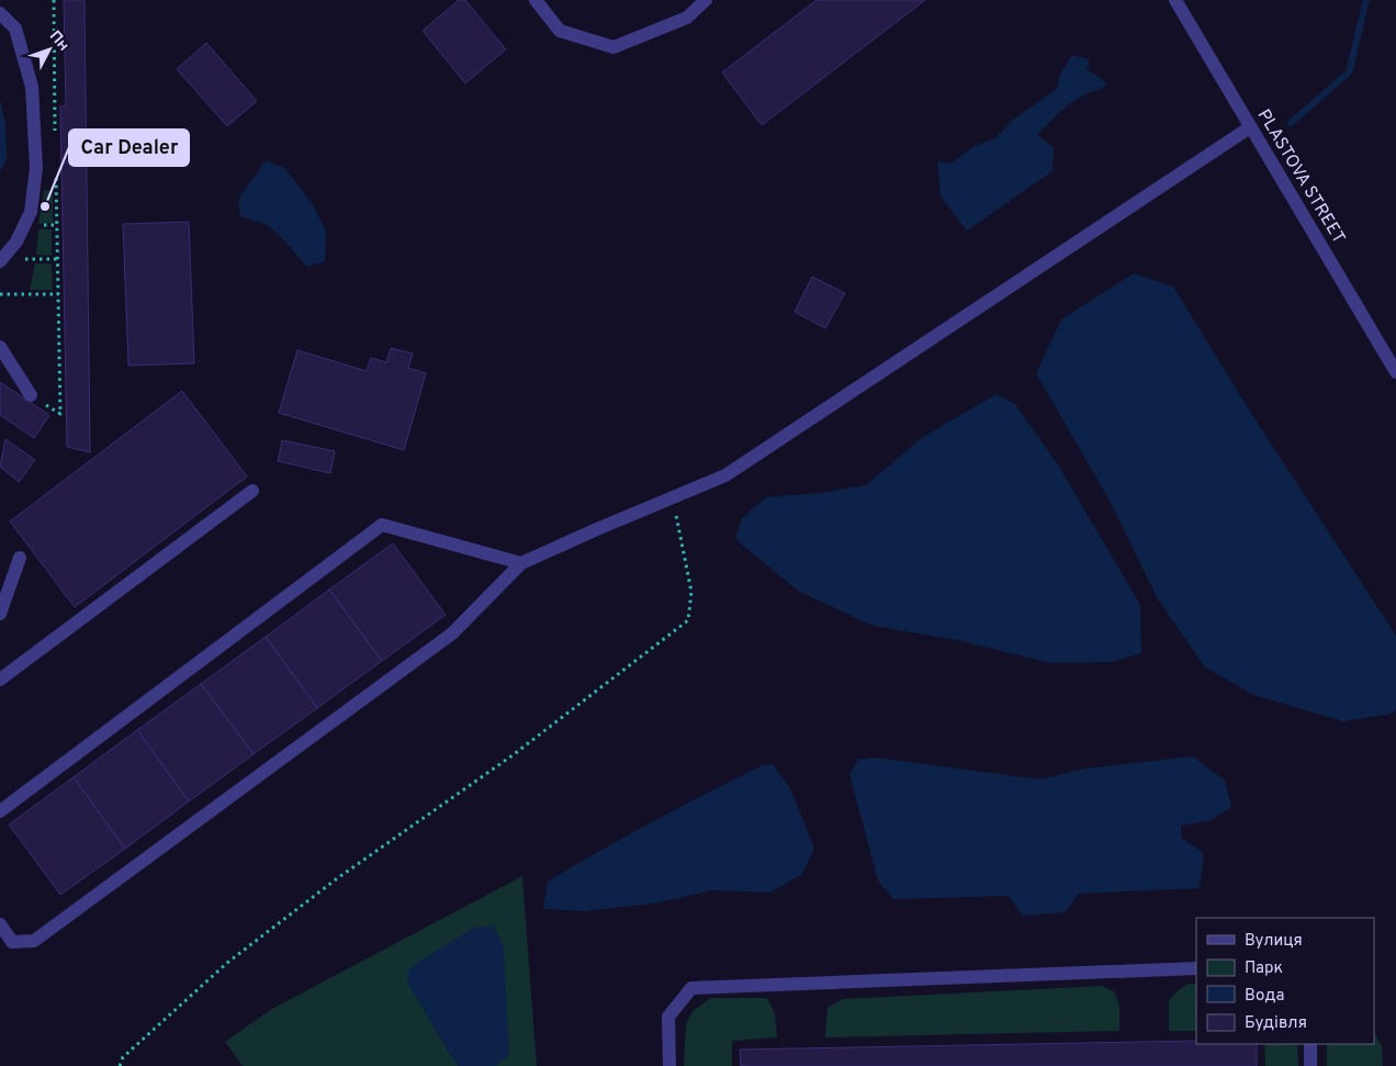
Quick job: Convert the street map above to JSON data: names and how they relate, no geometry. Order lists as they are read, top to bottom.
{
  "streets": {
    "street": ["PLASTOVA STREET"]
  },
  "places": ["Car Dealer"],
  "legend": [
    "Вулиця",
    "Парк",
    "Вода",
    "Будівля"
  ],
  "north": "top right"
}
